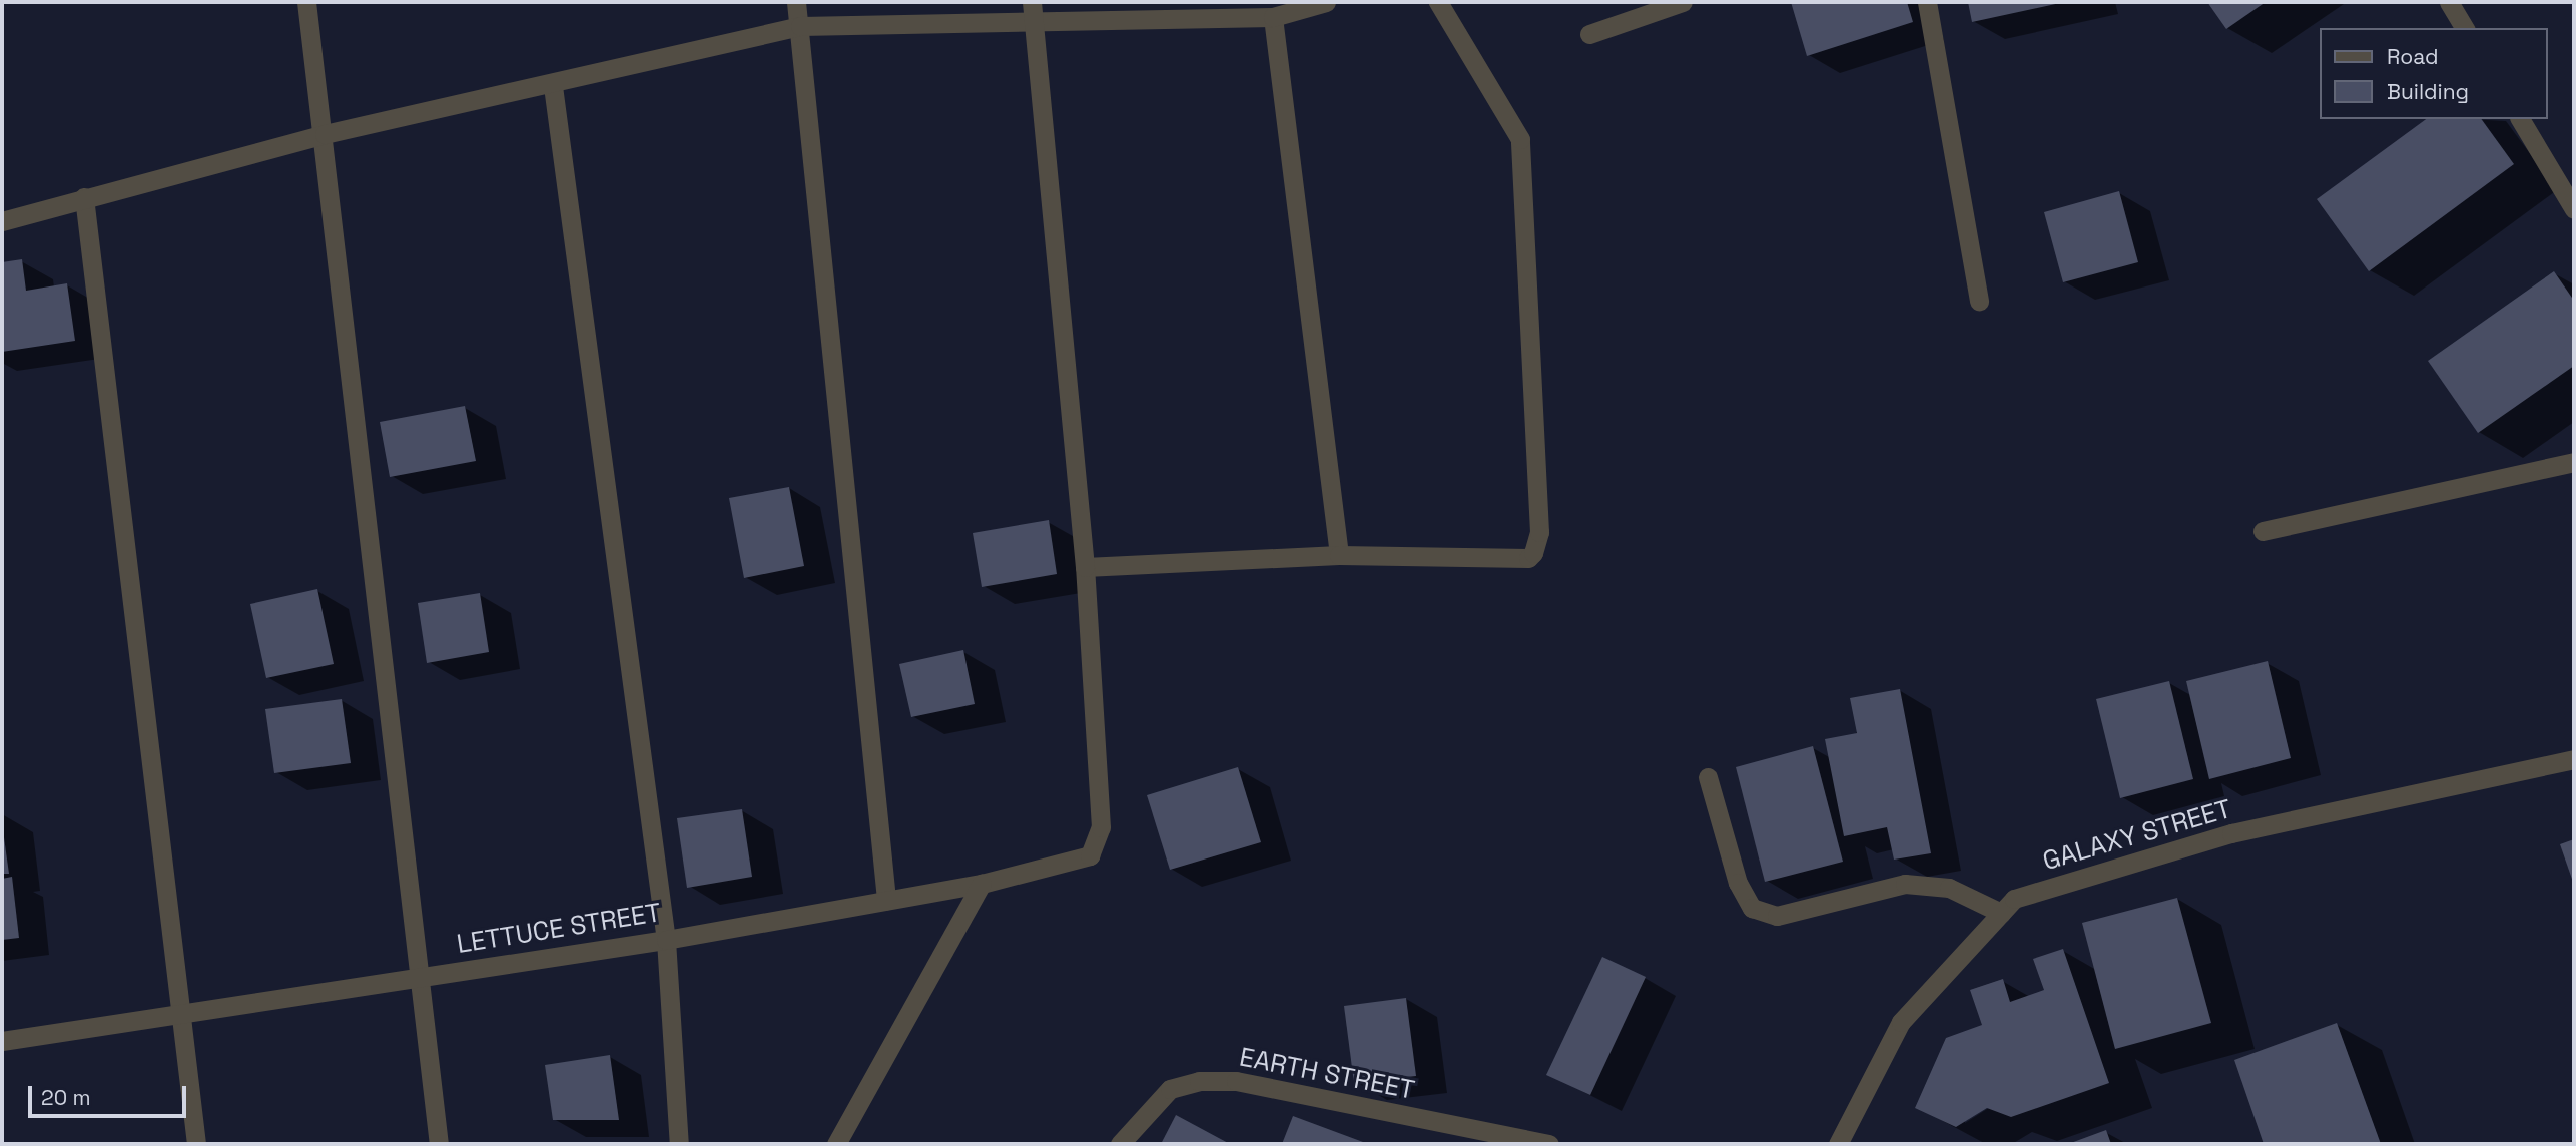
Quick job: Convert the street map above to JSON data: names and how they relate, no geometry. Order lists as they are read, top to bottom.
{
  "streets": {
    "street": ["GALAXY STREET", "LETTUCE STREET", "EARTH STREET"]
  },
  "legend": ["Road", "Building"],
  "scale_bar": "20 m"
}
